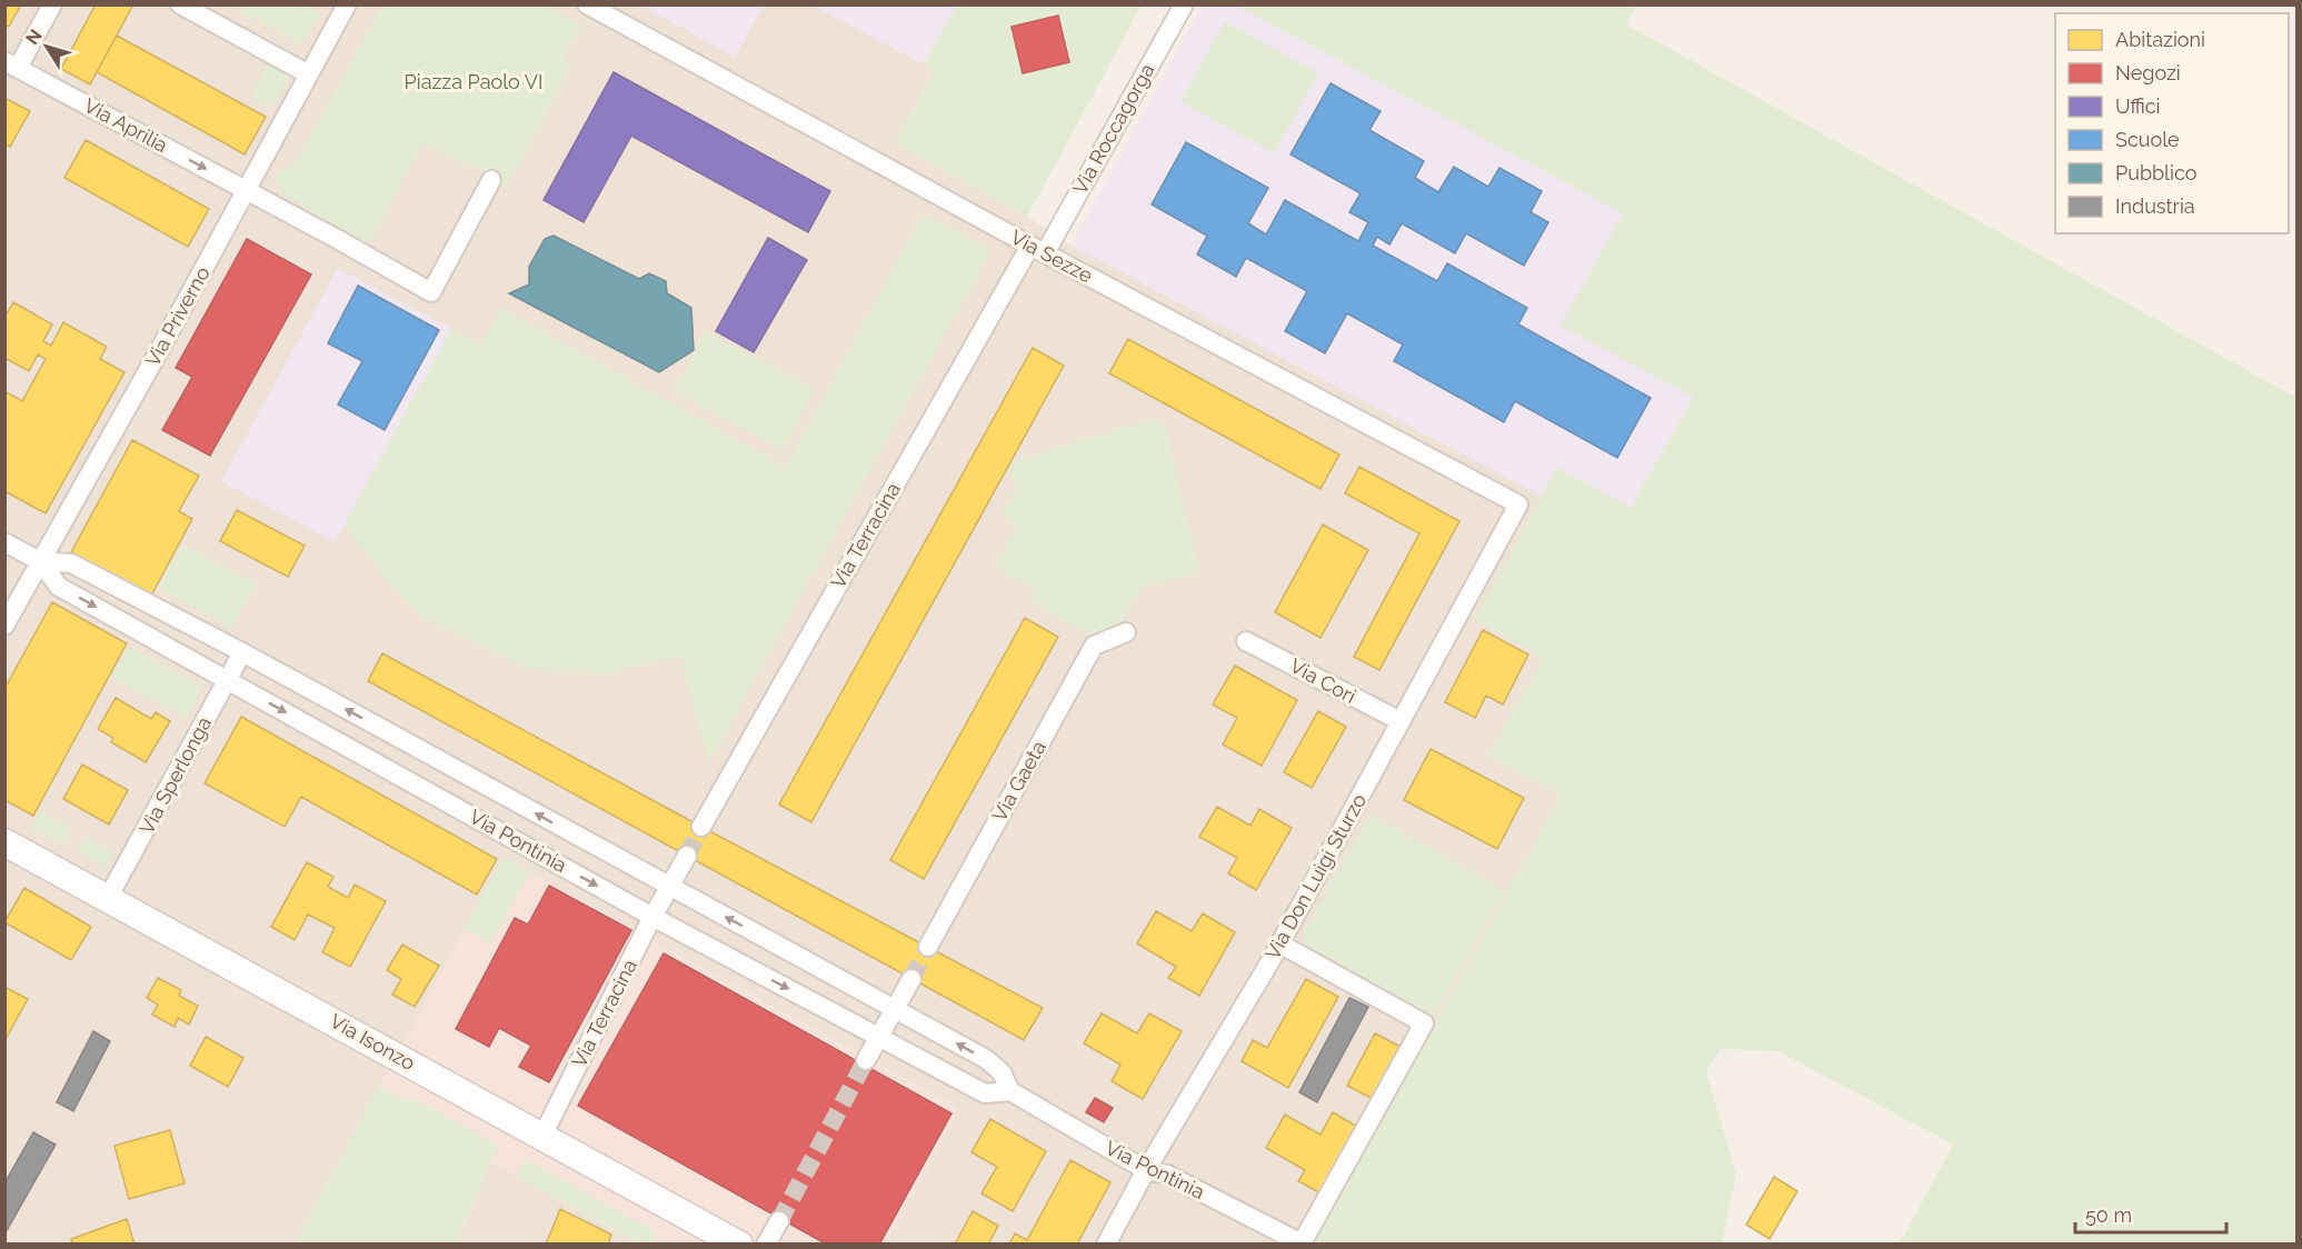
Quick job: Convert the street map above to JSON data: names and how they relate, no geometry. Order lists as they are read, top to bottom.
{
  "streets": {
    "main road": ["Via Isonzo"],
    "street": [
      "Via Aprilia",
      "Via Roccagorga",
      "Via Sezze",
      "Via Priverno",
      "Via Terracina",
      "Via Cori",
      "Via Sperlonga",
      "Via Gaeta",
      "Via Pontinia",
      "Via Don Luigi Sturzo"
    ]
  },
  "crossings": [
    ["Via Aprilia", "Via Priverno"],
    ["Via Roccagorga", "Via Sezze"],
    ["Via Roccagorga", "Via Terracina"],
    ["Via Sezze", "Via Terracina"],
    ["Via Sezze", "Via Don Luigi Sturzo"],
    ["Via Priverno", "Via Pontinia"],
    ["Via Terracina", "Via Pontinia"],
    ["Via Terracina", "Via Isonzo"],
    ["Via Cori", "Via Don Luigi Sturzo"],
    ["Via Sperlonga", "Via Pontinia"],
    ["Via Sperlonga", "Via Isonzo"],
    ["Via Pontinia", "Via Don Luigi Sturzo"]
  ],
  "parks": ["Piazza Paolo VI"],
  "legend": [
    "Abitazioni",
    "Negozi",
    "Uffici",
    "Scuole",
    "Pubblico",
    "Industria"
  ],
  "scale_bar": "50 m",
  "north": "top left"
}
